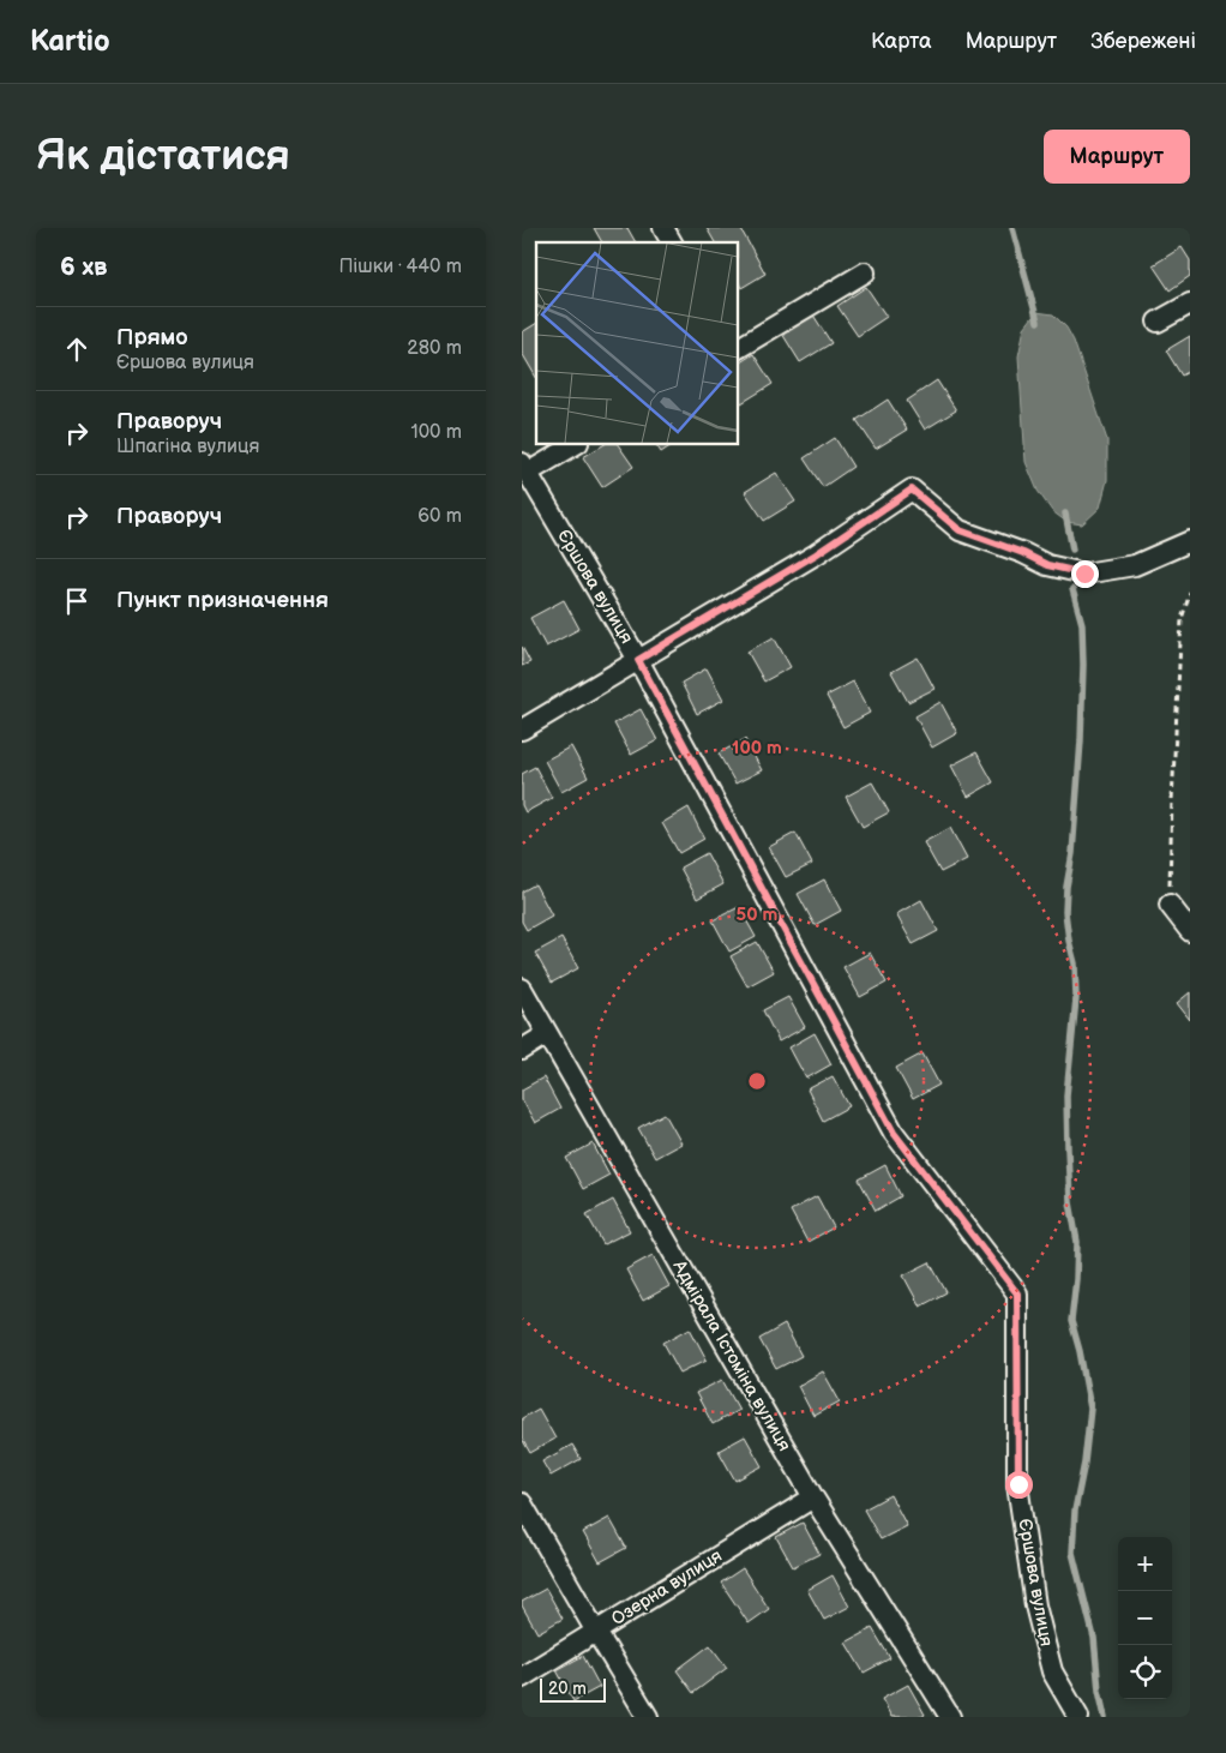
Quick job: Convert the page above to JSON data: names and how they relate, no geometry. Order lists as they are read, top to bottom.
{
  "streets": {
    "street": ["Єршова вулиця", "Адмірала Істоміна вулиця", "Озерна вулиця"]
  },
  "crossings": [
    ["Адмірала Істоміна вулиця", "Озерна вулиця"]
  ],
  "scale_bar": "20 m",
  "page": {
    "header": "Kartio",
    "nav": ["Карта", "Маршрут", "Збережені"],
    "buttons": "Маршрут",
    "title": "Як дістатися",
    "heading": ["6 хв", "Пішки · 440 m"],
    "list": [
      ["Прямо", "Єршова вулиця", "280 m"],
      ["Праворуч", "Шпагіна вулиця", "100 m"],
      ["Праворуч", "60 m"],
      "Пункт призначення"
    ],
    "map_buttons": ["+", "−"],
    "scale": "20 m"
  },
  "rings": ["100 m", "50 m"]
}
